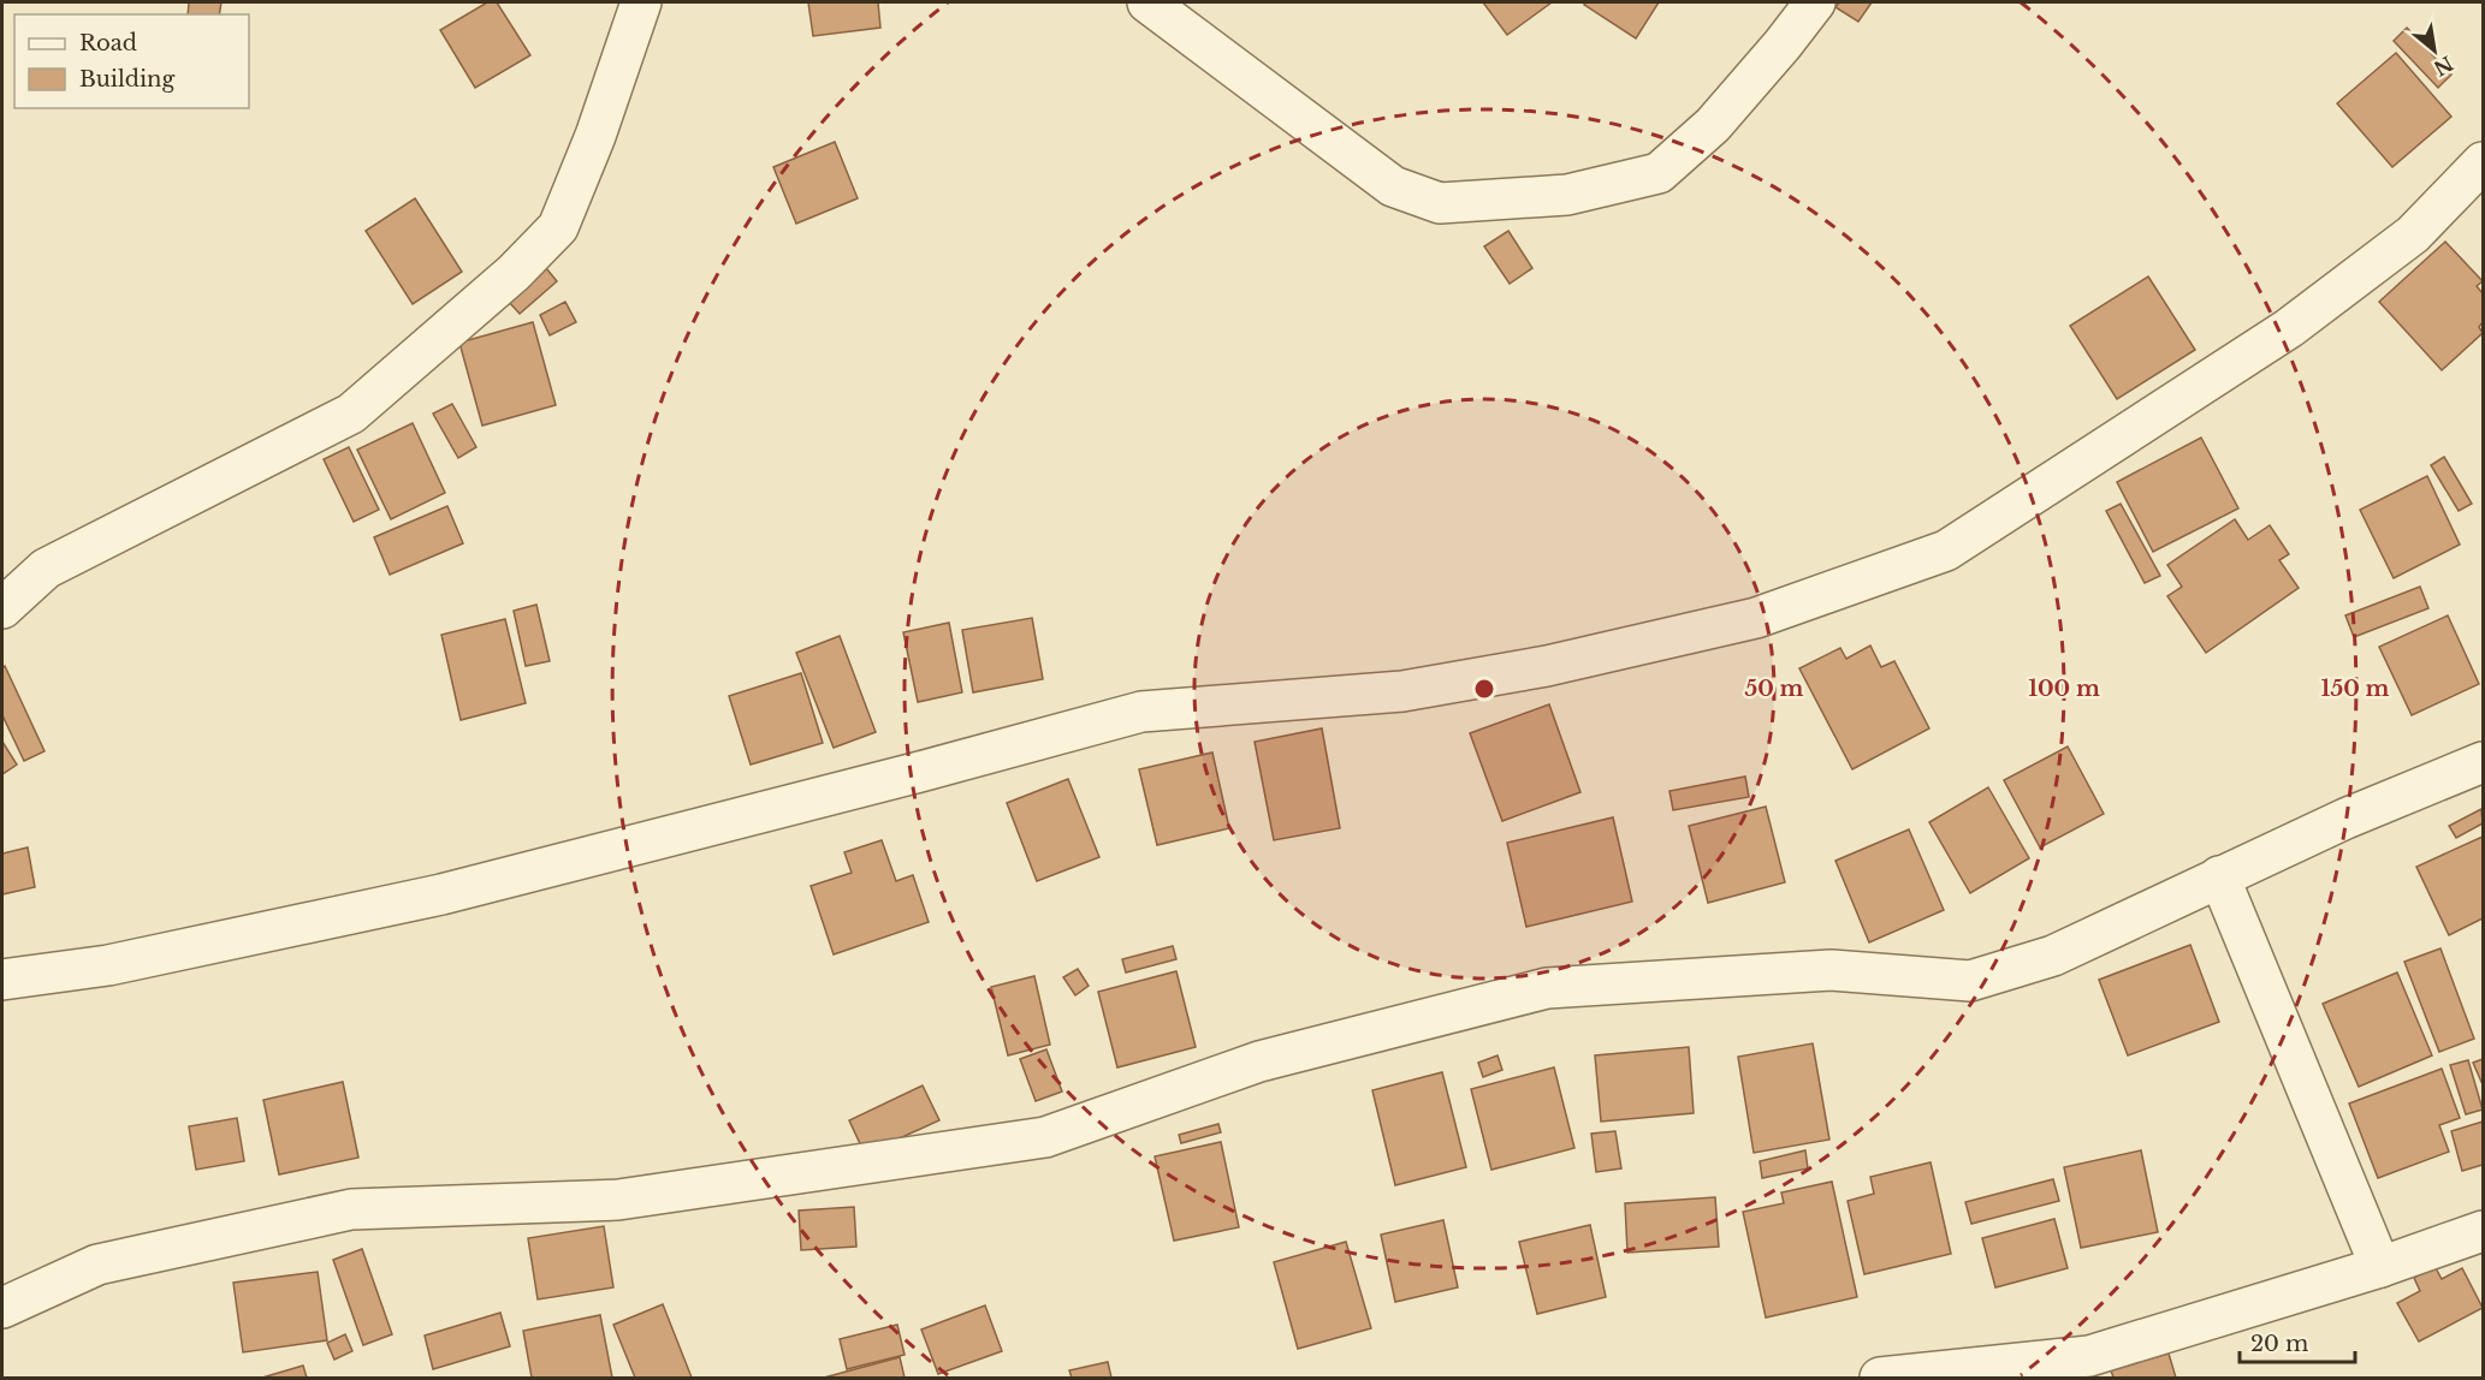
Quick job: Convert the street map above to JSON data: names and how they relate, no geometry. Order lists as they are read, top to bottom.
{
  "legend": ["Road", "Building"],
  "scale_bar": "20 m",
  "north": "bottom right",
  "rings": ["50 m", "100 m", "150 m"]
}
